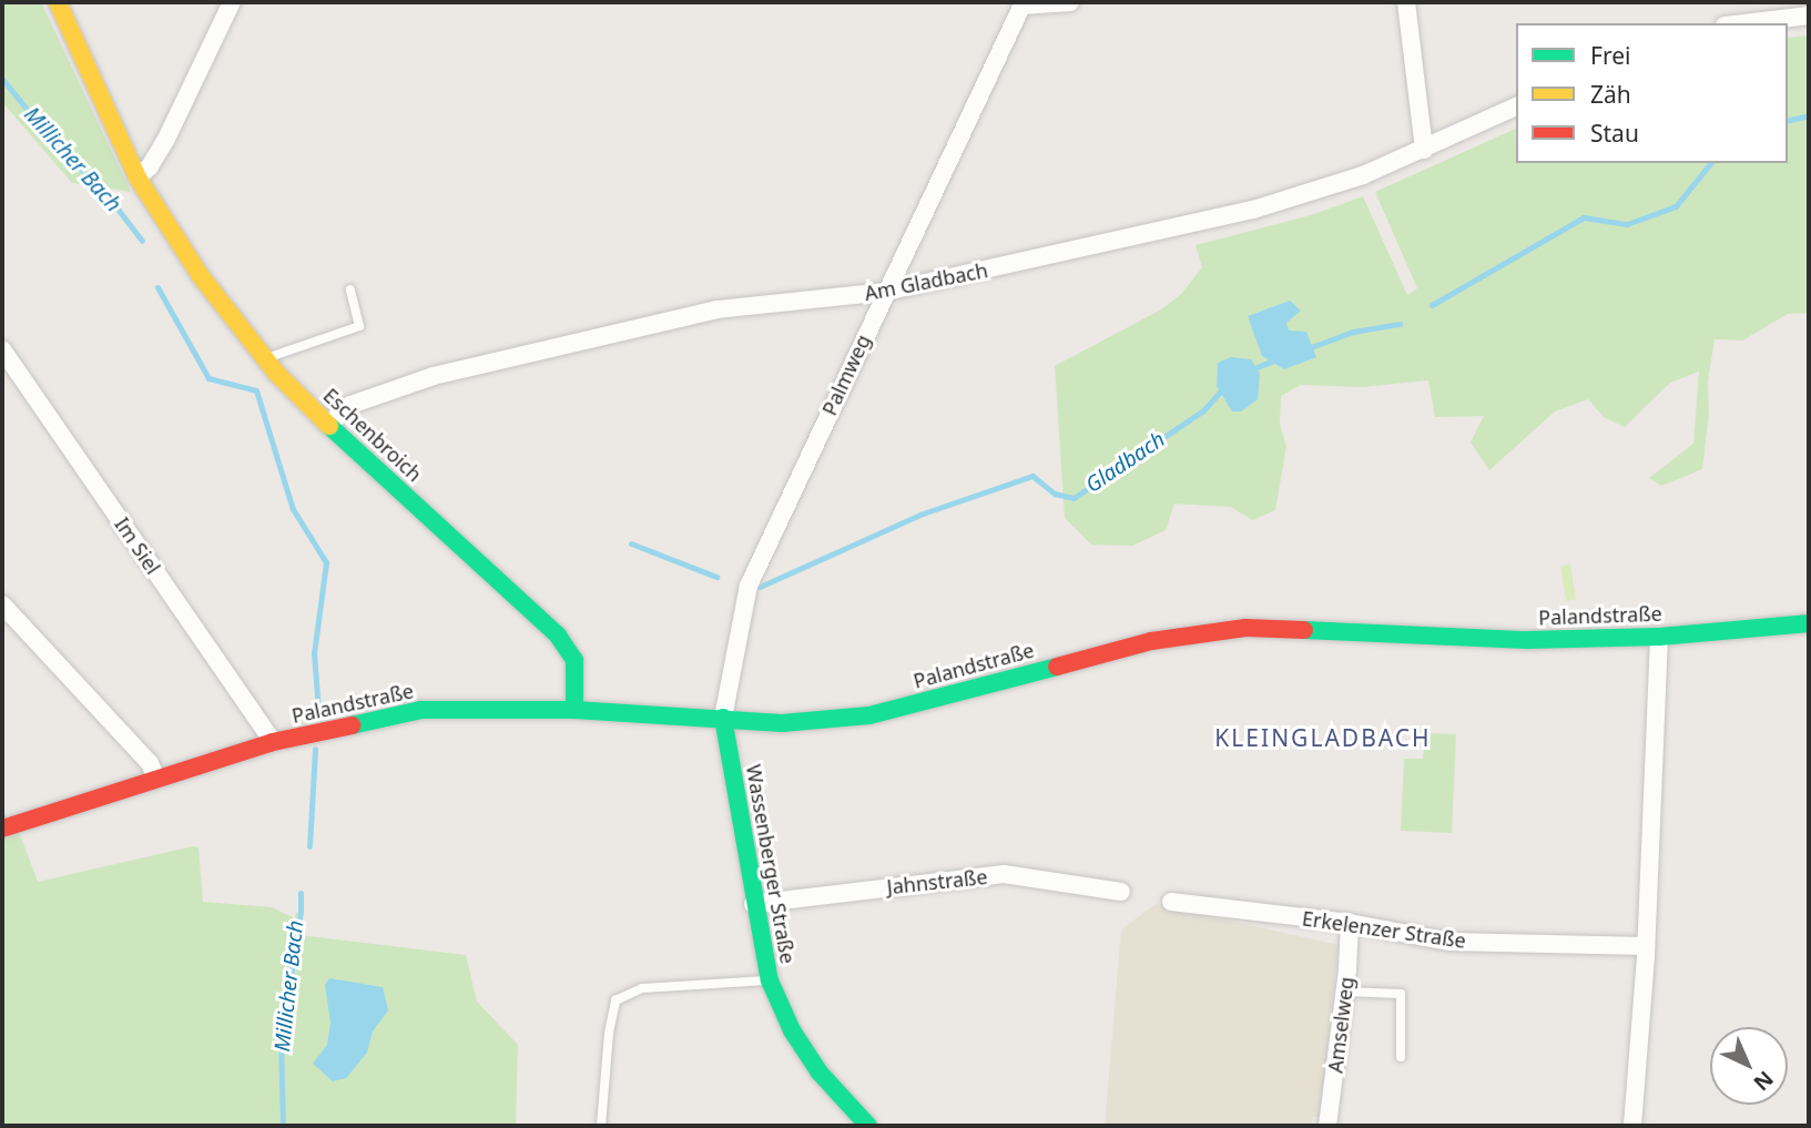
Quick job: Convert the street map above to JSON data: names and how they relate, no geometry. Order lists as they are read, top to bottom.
{
  "streets": {
    "main road": ["Eschenbroich", "Palandstraße", "Wassenberger Straße"],
    "street": [
      "Am Gladbach",
      "Palmweg",
      "Im Siel",
      "Jahnstraße",
      "Erkelenzer Straße",
      "Amselweg"
    ]
  },
  "crossings": [
    ["Am Gladbach", "Palmweg"],
    ["Am Gladbach", "Eschenbroich"],
    ["Palmweg", "Palandstraße"],
    ["Palmweg", "Wassenberger Straße"],
    ["Eschenbroich", "Palandstraße"],
    ["Im Siel", "Palandstraße"],
    ["Palandstraße", "Wassenberger Straße"],
    ["Wassenberger Straße", "Jahnstraße"],
    ["Erkelenzer Straße", "Amselweg"]
  ],
  "districts": ["KLEINGLADBACH"],
  "water": ["Millicher Bach", "Gladbach"],
  "legend": ["Frei", "Zäh", "Stau"],
  "north": "bottom right"
}
